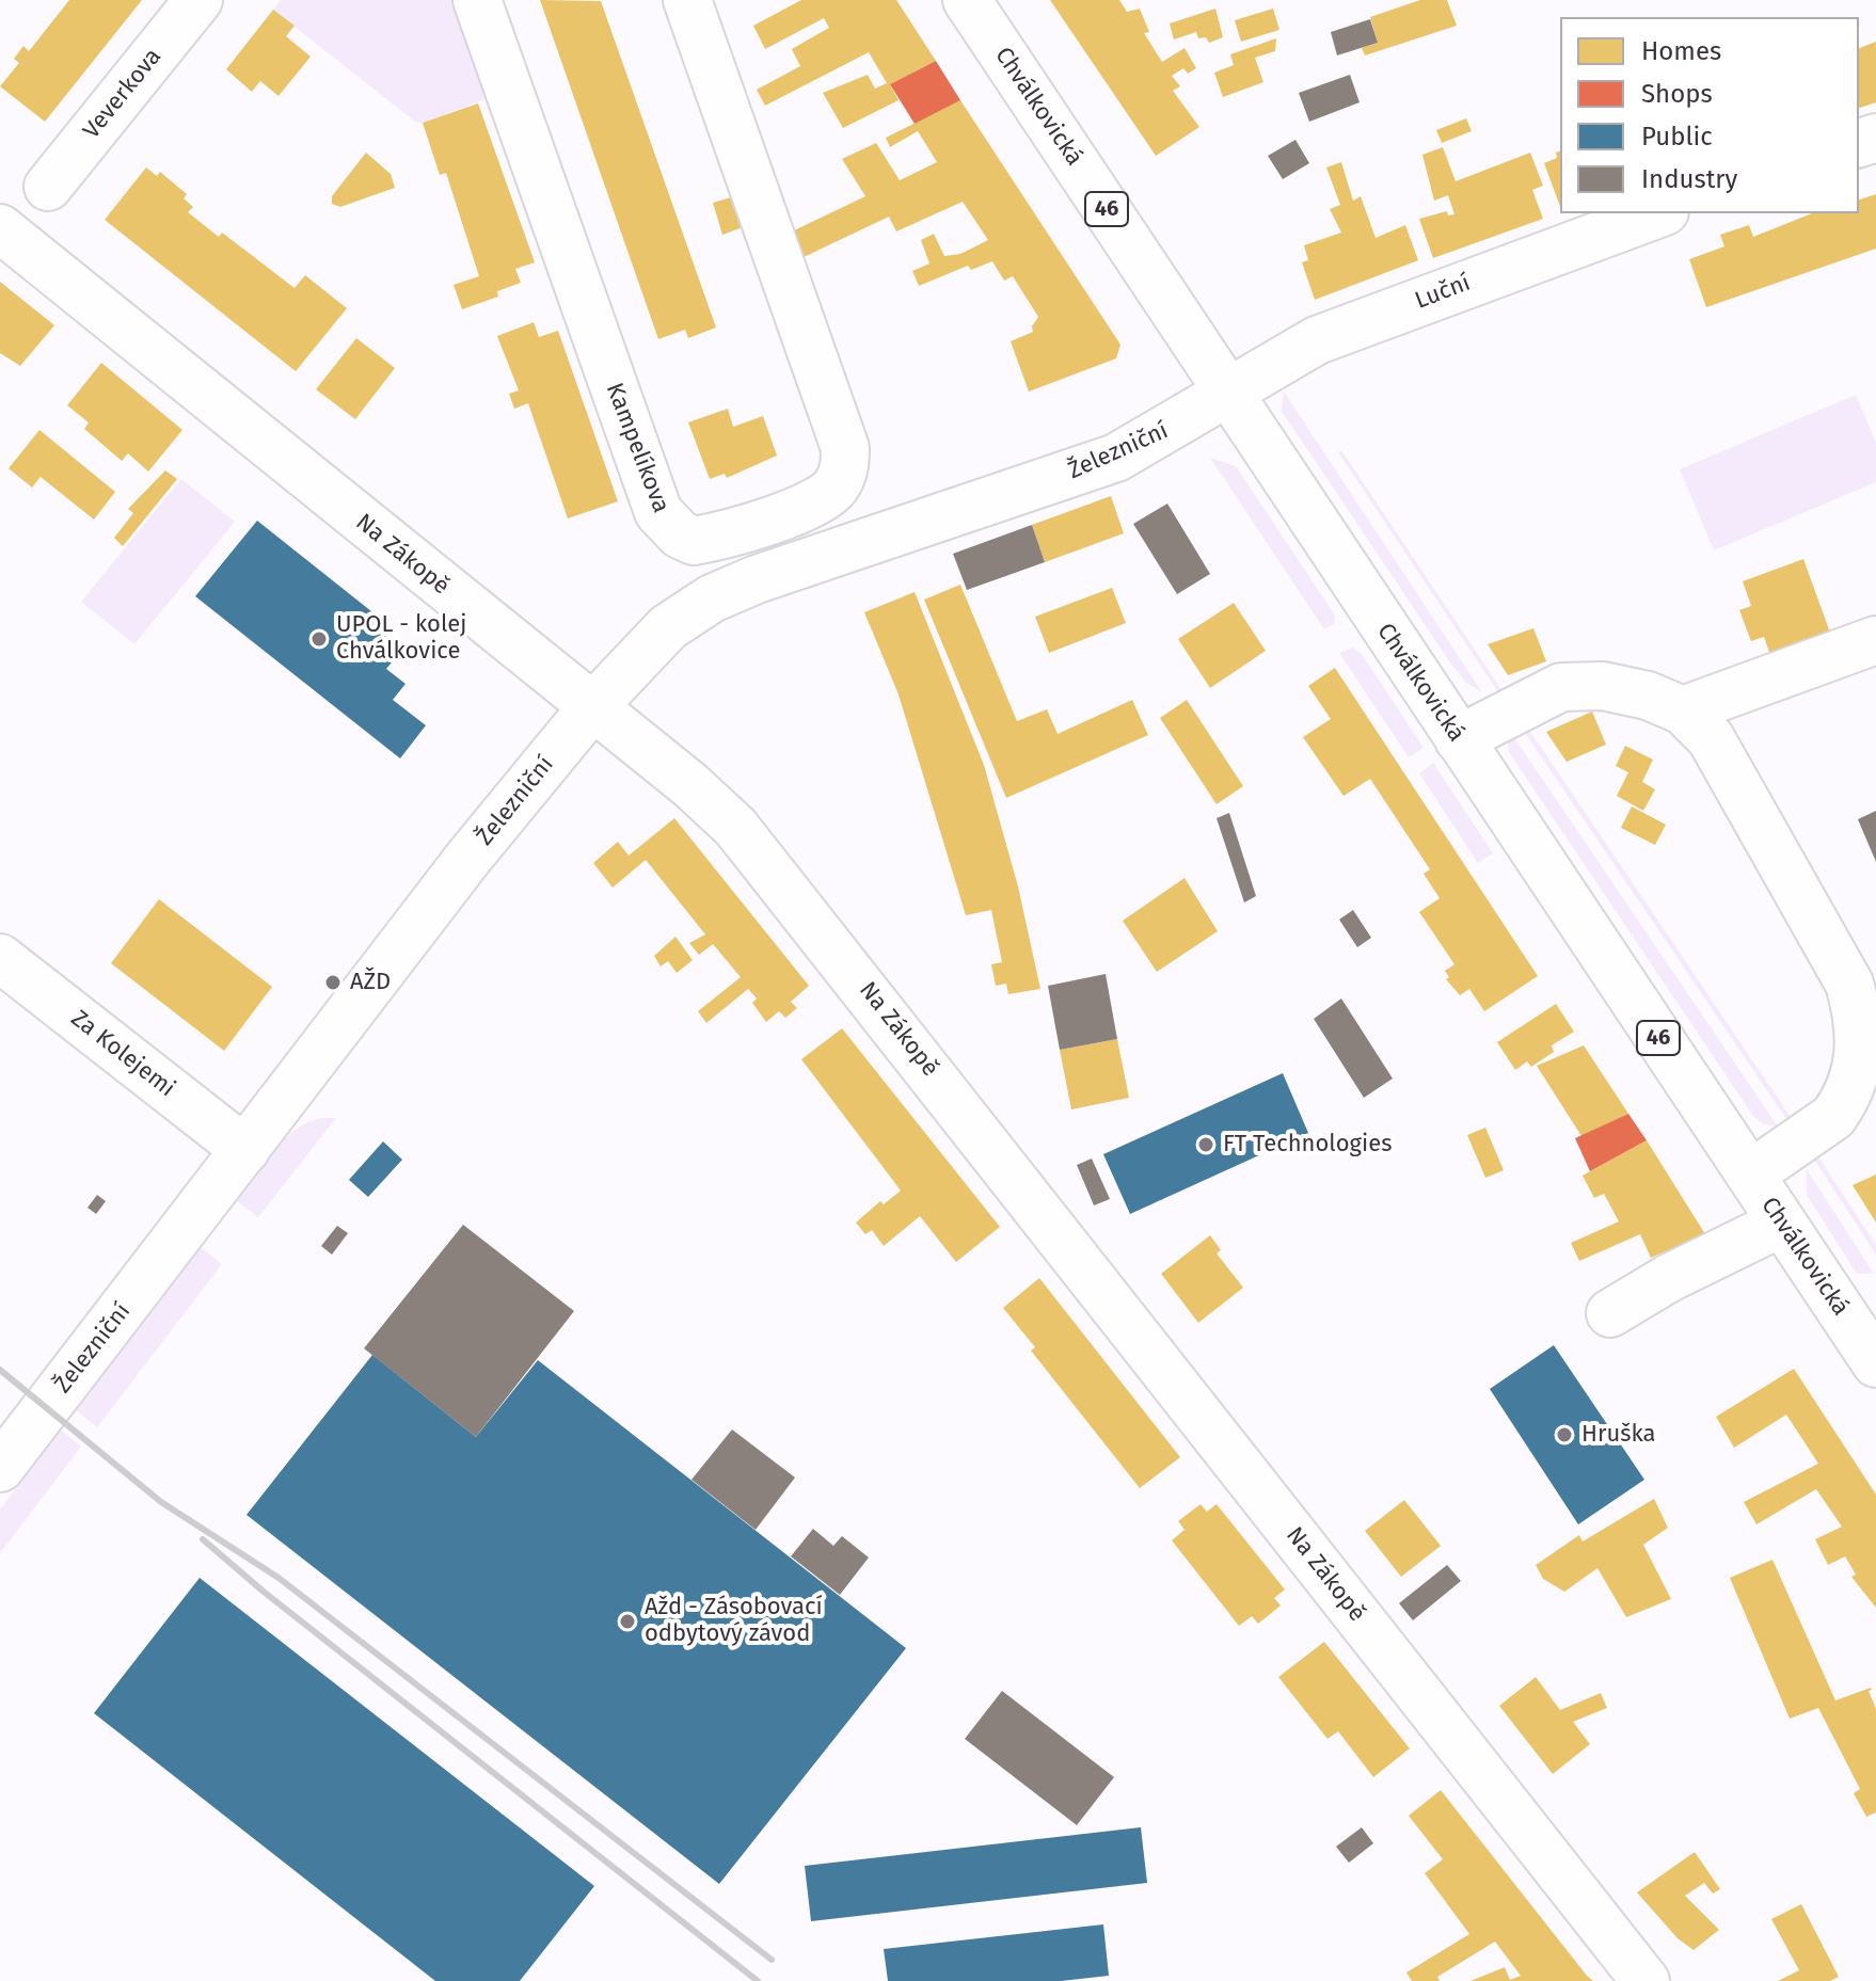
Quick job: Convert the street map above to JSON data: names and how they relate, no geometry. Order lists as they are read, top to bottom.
{
  "streets": {
    "street": [
      "Veverkova",
      "Chválkovická",
      "46",
      "Luční",
      "Kampelíkova",
      "Železniční",
      "Na Zákopě",
      "Za Kolejemi"
    ]
  },
  "crossings": [
    ["Chválkovická", "Luční"],
    ["Chválkovická", "Železniční"],
    ["Luční", "Železniční"],
    ["Železniční", "Na Zákopě"],
    ["Železniční", "Za Kolejemi"]
  ],
  "places": [
    "UPOL - kolej Chválkovice",
    "AŽD",
    "FT Technologies",
    "Hruška",
    "Ažd - Zásobovací odbytový závod"
  ],
  "legend": [
    "Homes",
    "Shops",
    "Public",
    "Industry"
  ]
}
